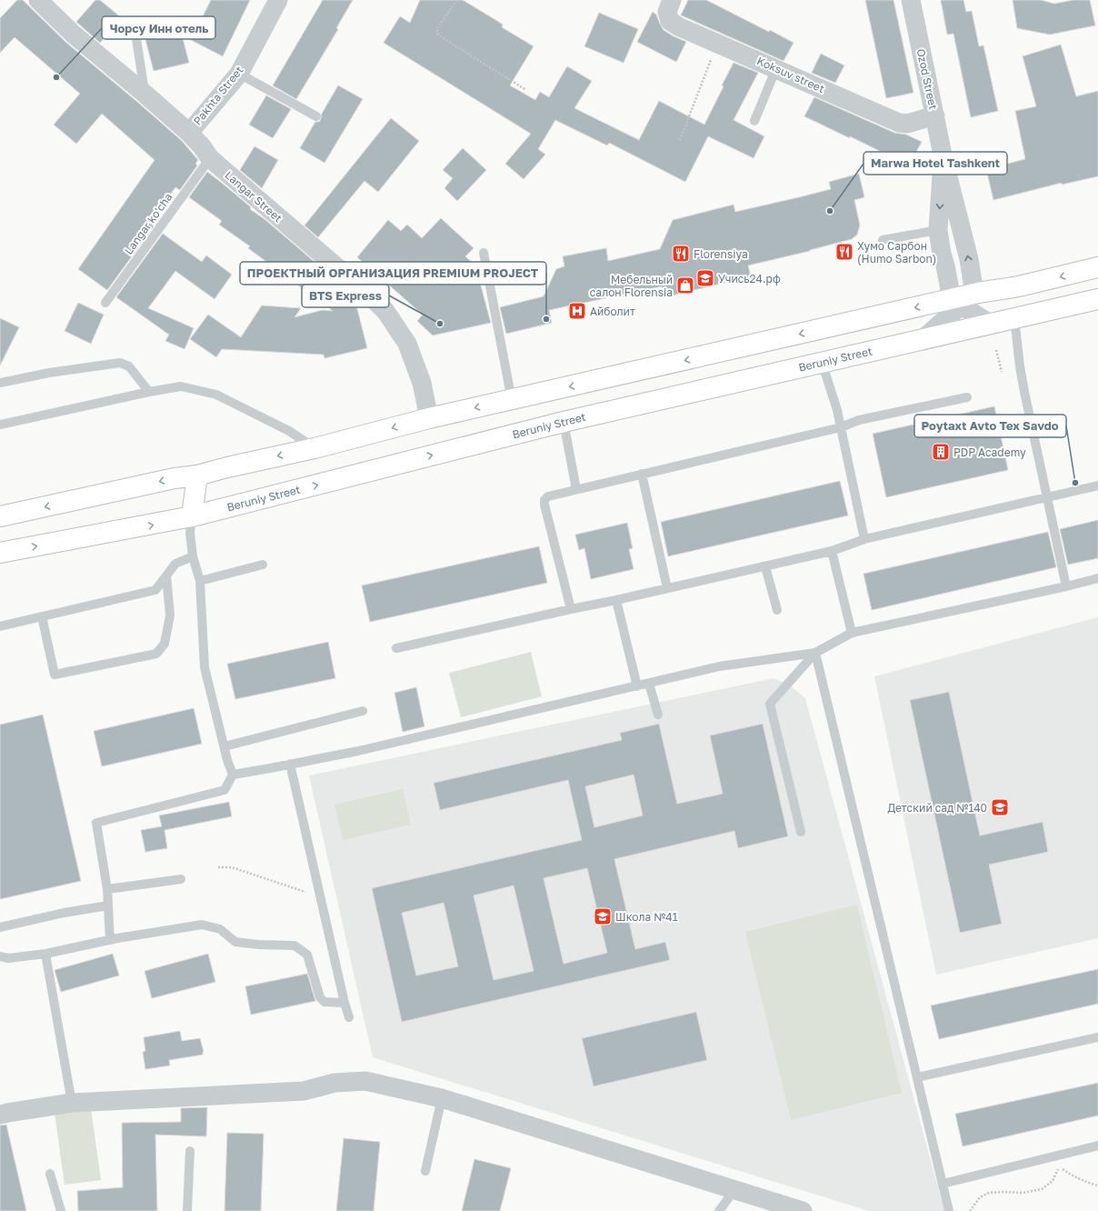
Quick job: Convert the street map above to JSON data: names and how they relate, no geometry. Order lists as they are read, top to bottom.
{
  "streets": {
    "main road": ["Beruniy Street"],
    "street": [
      "Koksuv street",
      "Ozod Street",
      "Pakhta Street",
      "Langar Street"
    ],
    "lane": ["Langar ko'cha"]
  },
  "crossings": [
    ["Koksuv street", "Ozod Street"],
    ["Pakhta Street", "Langar Street"],
    ["Langar Street", "Langar ko'cha"]
  ],
  "places": {
    "other": [
      "Чорсу Инн отель",
      "Marwa Hotel Tashkent",
      "ПРОЕКТНЫЙ ОРГАНИЗАЦИЯ PREMIUM PROJECT",
      "BTS Express",
      "Poytaxt Avto Tex Savdo"
    ],
    "restaurant": ["Хумо Сарбон (Humo Sarbon)", "Florensiya"],
    "school or university": ["Учись24.рф", "Детский сад №140", "Школа №41"],
    "shop": ["Мебельный салон Florensia"],
    "hospital": ["Айболит"],
    "building": ["PDP Academy"]
  }
}
